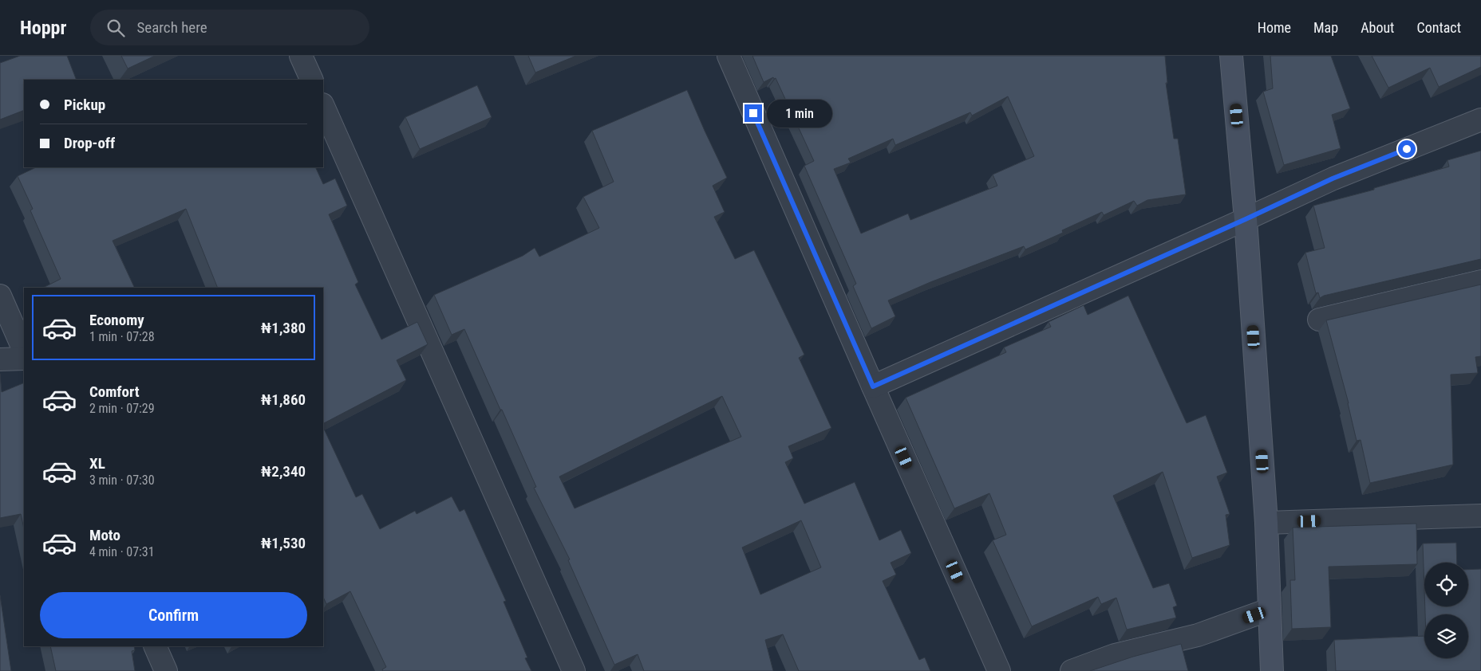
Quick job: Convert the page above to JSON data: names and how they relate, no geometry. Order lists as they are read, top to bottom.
{
  "page": {
    "header": "Hoppr",
    "search": "Search here",
    "nav": [
      "Home",
      "Map",
      "About",
      "Contact"
    ],
    "banner": ["Pickup", "Drop-off"],
    "bubble": "1 min",
    "list": [
      {
        "name": "Economy",
        "note": "1 min · 07:28",
        "value": "₦1,380"
      },
      {
        "name": "Comfort",
        "note": "2 min · 07:29",
        "value": "₦1,860"
      },
      {
        "name": "XL",
        "note": "3 min · 07:30",
        "value": "₦2,340"
      },
      {
        "name": "Moto",
        "note": "4 min · 07:31",
        "value": "₦1,530"
      }
    ],
    "buttons": "Confirm"
  }
}
